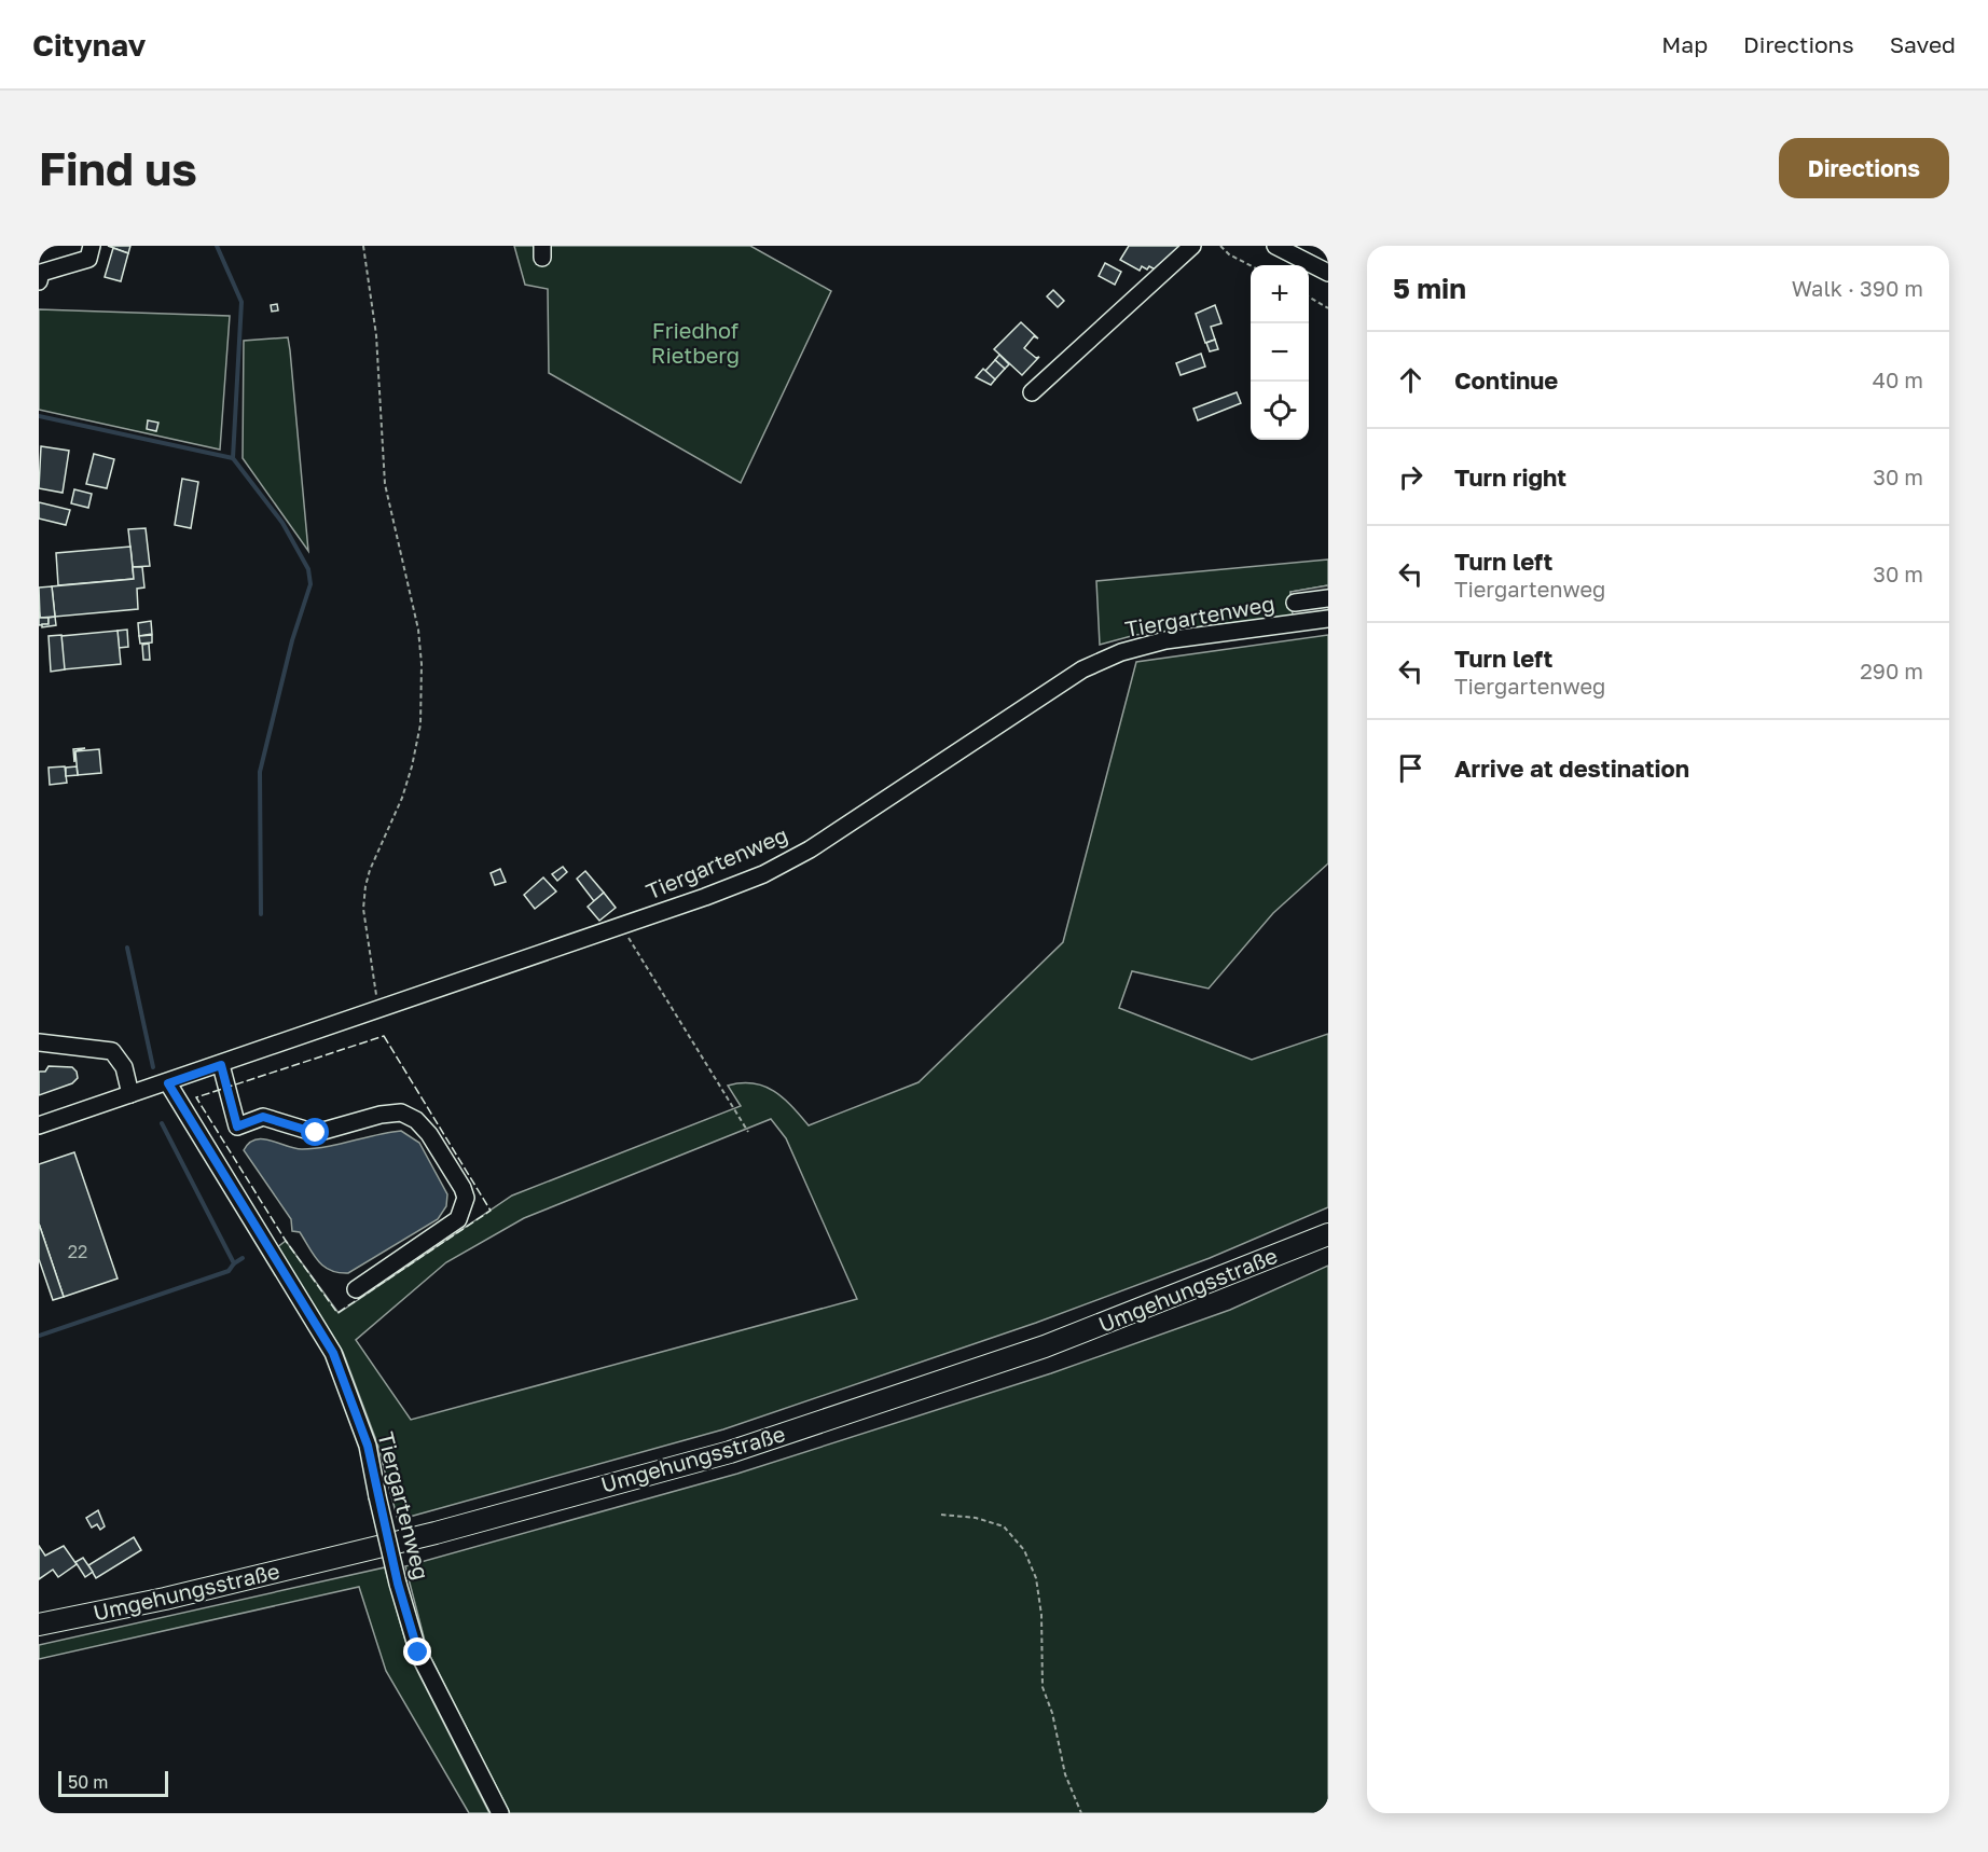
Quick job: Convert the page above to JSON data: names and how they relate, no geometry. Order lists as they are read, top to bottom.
{
  "streets": {
    "main road": ["Umgehungsstraße"],
    "street": ["Tiergartenweg"]
  },
  "parks": ["Friedhof Rietberg"],
  "house_numbers": ["22"],
  "scale_bar": "50 m",
  "page": {
    "header": "Citynav",
    "nav": ["Map", "Directions", "Saved"],
    "buttons": "Directions",
    "title": "Find us",
    "heading": ["5 min", "Walk · 390 m"],
    "map_buttons": ["+", "−"],
    "list": [
      ["Continue", "40 m"],
      ["Turn right", "30 m"],
      ["Turn left", "Tiergartenweg", "30 m"],
      ["Turn left", "Tiergartenweg", "290 m"],
      "Arrive at destination"
    ],
    "scale": "50 m"
  }
}
